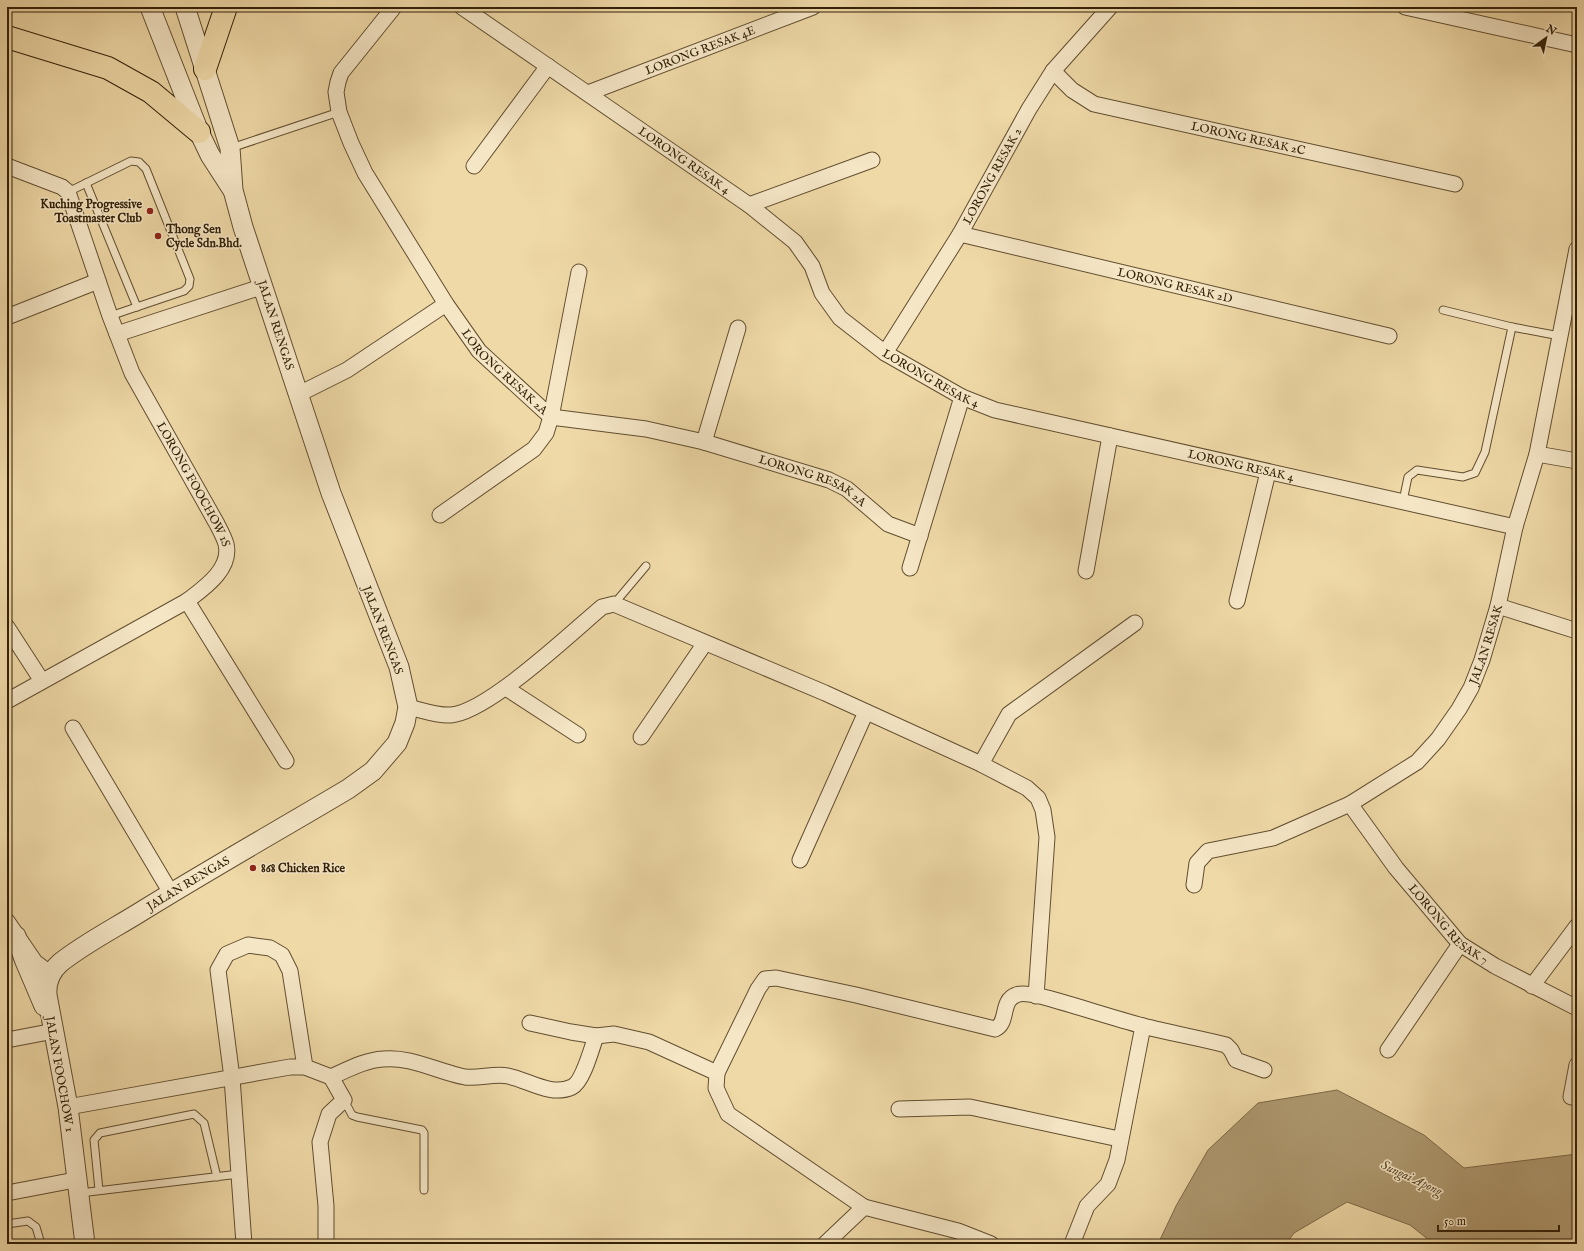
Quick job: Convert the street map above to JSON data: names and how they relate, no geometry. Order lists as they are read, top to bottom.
{
  "streets": {
    "street": [
      "LORONG RESAK 4E",
      "LORONG RESAK 2C",
      "LORONG RESAK 4",
      "LORONG RESAK 2",
      "LORONG RESAK 2D",
      "JALAN RENGAS",
      "LORONG RESAK 2A",
      "LORONG FOOCHOW 1S",
      "JALAN RESAK",
      "LORONG RESAK 7",
      "JALAN FOOCHOW 1"
    ]
  },
  "crossings": [
    ["LORONG RESAK 4E", "LORONG RESAK 4"],
    ["LORONG RESAK 2C", "LORONG RESAK 2"],
    ["LORONG RESAK 4", "LORONG RESAK 2"],
    ["LORONG RESAK 4", "JALAN RESAK"],
    ["LORONG RESAK 2", "LORONG RESAK 2D"],
    ["JALAN RENGAS", "JALAN FOOCHOW 1"],
    ["JALAN RESAK", "LORONG RESAK 7"]
  ],
  "water": ["Sungai Apong"],
  "places": ["Kuching Progressive Toastmaster Club", "Thong Sen Cycle Sdn.Bhd.", "868 Chicken Rice"],
  "scale_bar": "50 m",
  "north": "top right"
}
